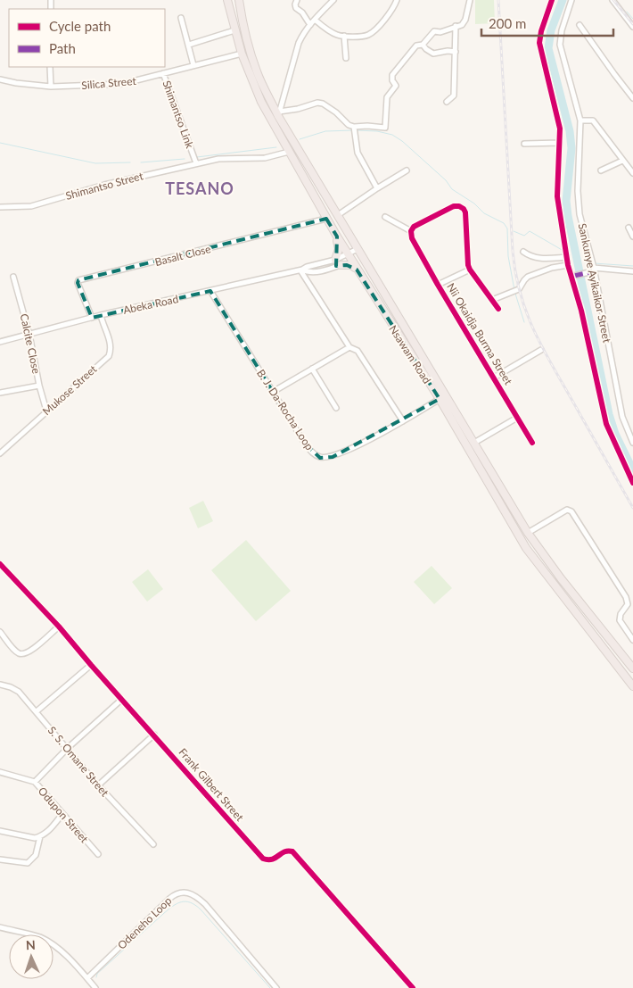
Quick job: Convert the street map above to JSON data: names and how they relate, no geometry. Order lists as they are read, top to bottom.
{
  "streets": {
    "highway": ["Nsawam Road"],
    "street": [
      "Silica Street",
      "Shimantso Link",
      "Shimantso Street",
      "Basalt Close",
      "Sankunye Ayikaikor Street",
      "Abeka Road",
      "Nii Okaidja Burma Street",
      "Calcite Close",
      "Mukose Street",
      "B. J. Da-Rocha Loop",
      "S. S. Omane Street",
      "Frank Gilbert Street",
      "Odupon Street",
      "Odeneho Loop"
    ]
  },
  "crossings": [
    ["Silica Street", "Shimantso Link"],
    ["Silica Street", "Nsawam Road"],
    ["Shimantso Link", "Shimantso Street"],
    ["Shimantso Street", "Nsawam Road"],
    ["Basalt Close", "Abeka Road"],
    ["Basalt Close", "Nsawam Road"],
    ["Abeka Road", "Calcite Close"],
    ["Abeka Road", "Nsawam Road"],
    ["Abeka Road", "Mukose Street"],
    ["Abeka Road", "B. J. Da-Rocha Loop"],
    ["Calcite Close", "Mukose Street"],
    ["Nsawam Road", "B. J. Da-Rocha Loop"]
  ],
  "districts": ["TESANO"],
  "legend": ["Cycle path", "Path"],
  "scale_bar": "200 m",
  "north": "top"
}
